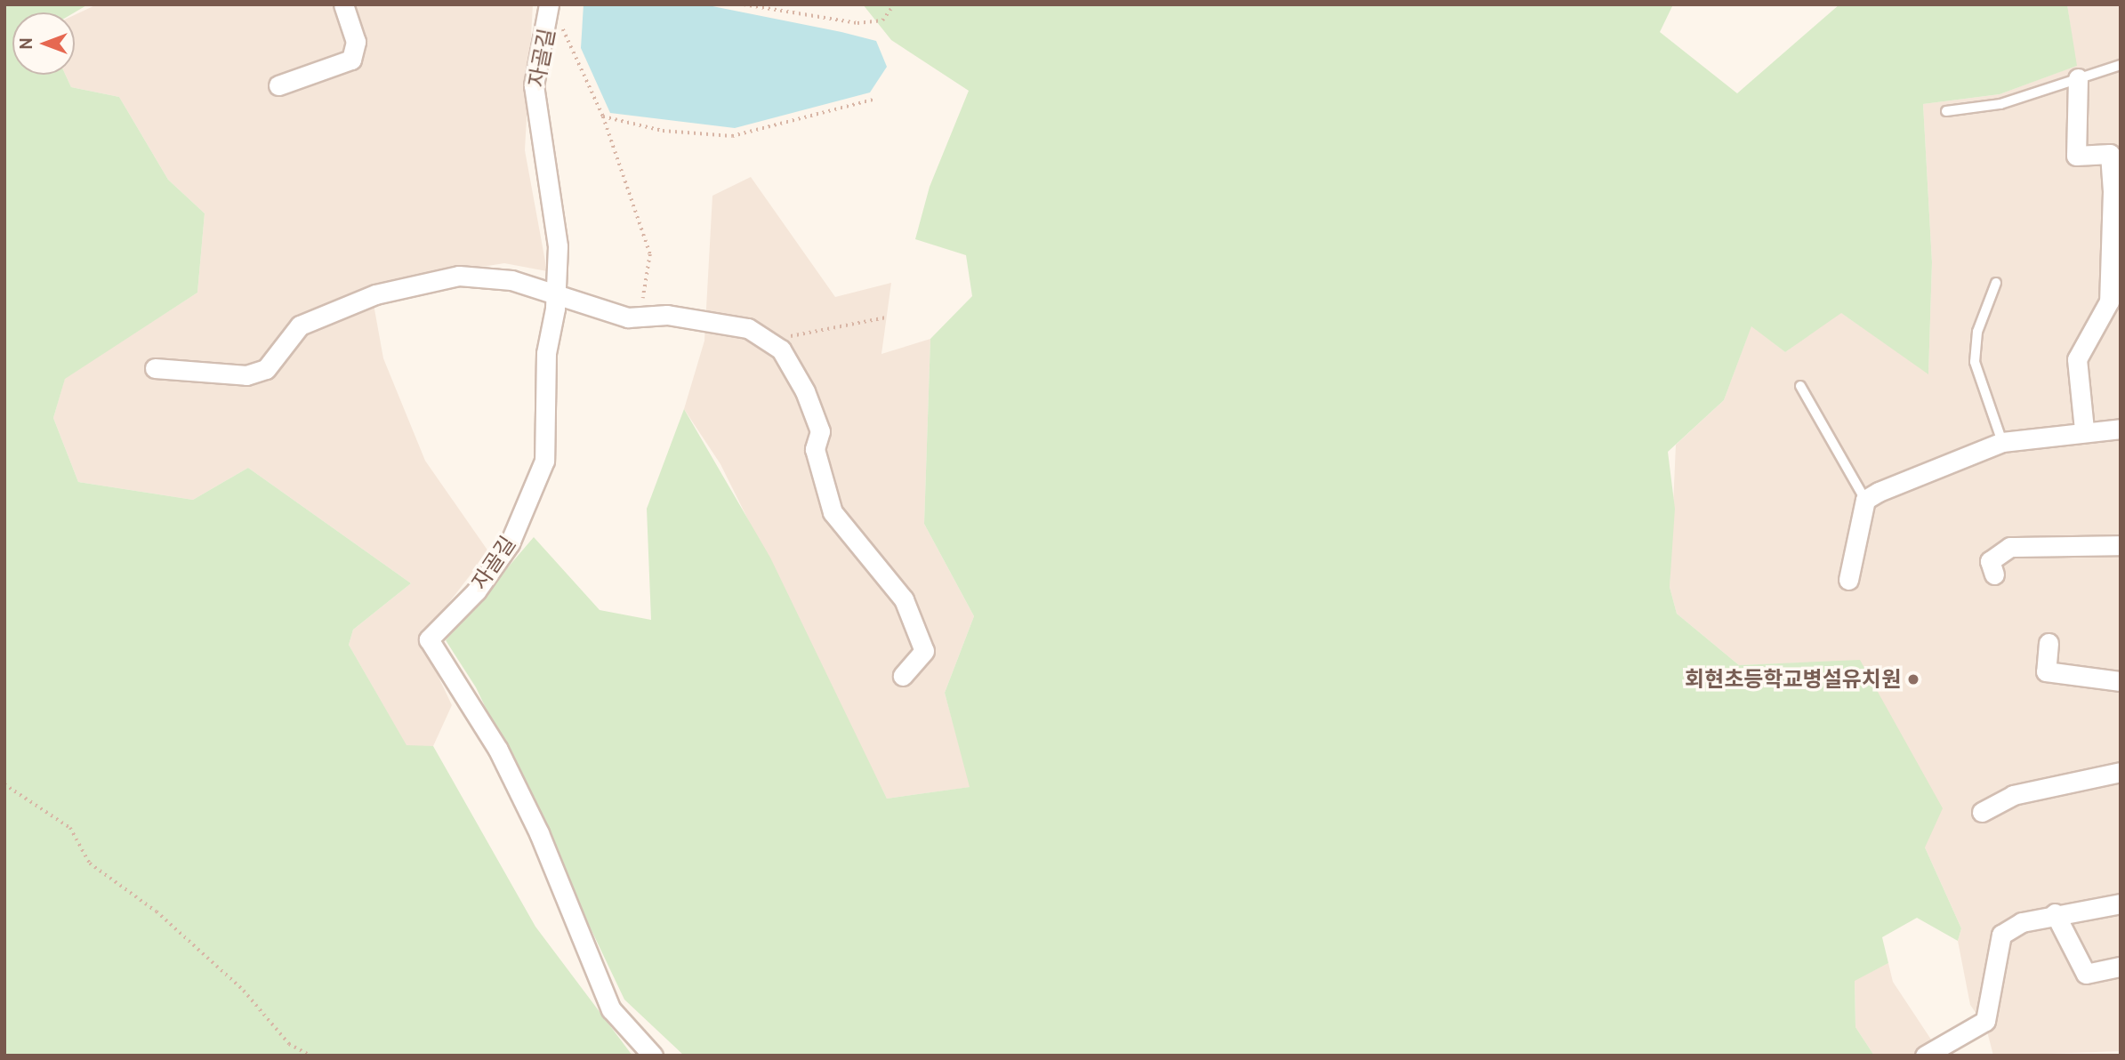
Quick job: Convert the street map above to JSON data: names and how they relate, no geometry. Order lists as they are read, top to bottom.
{
  "streets": {
    "street": ["자골길"]
  },
  "places": ["회현초등학교병설유치원"],
  "north": "left"
}
